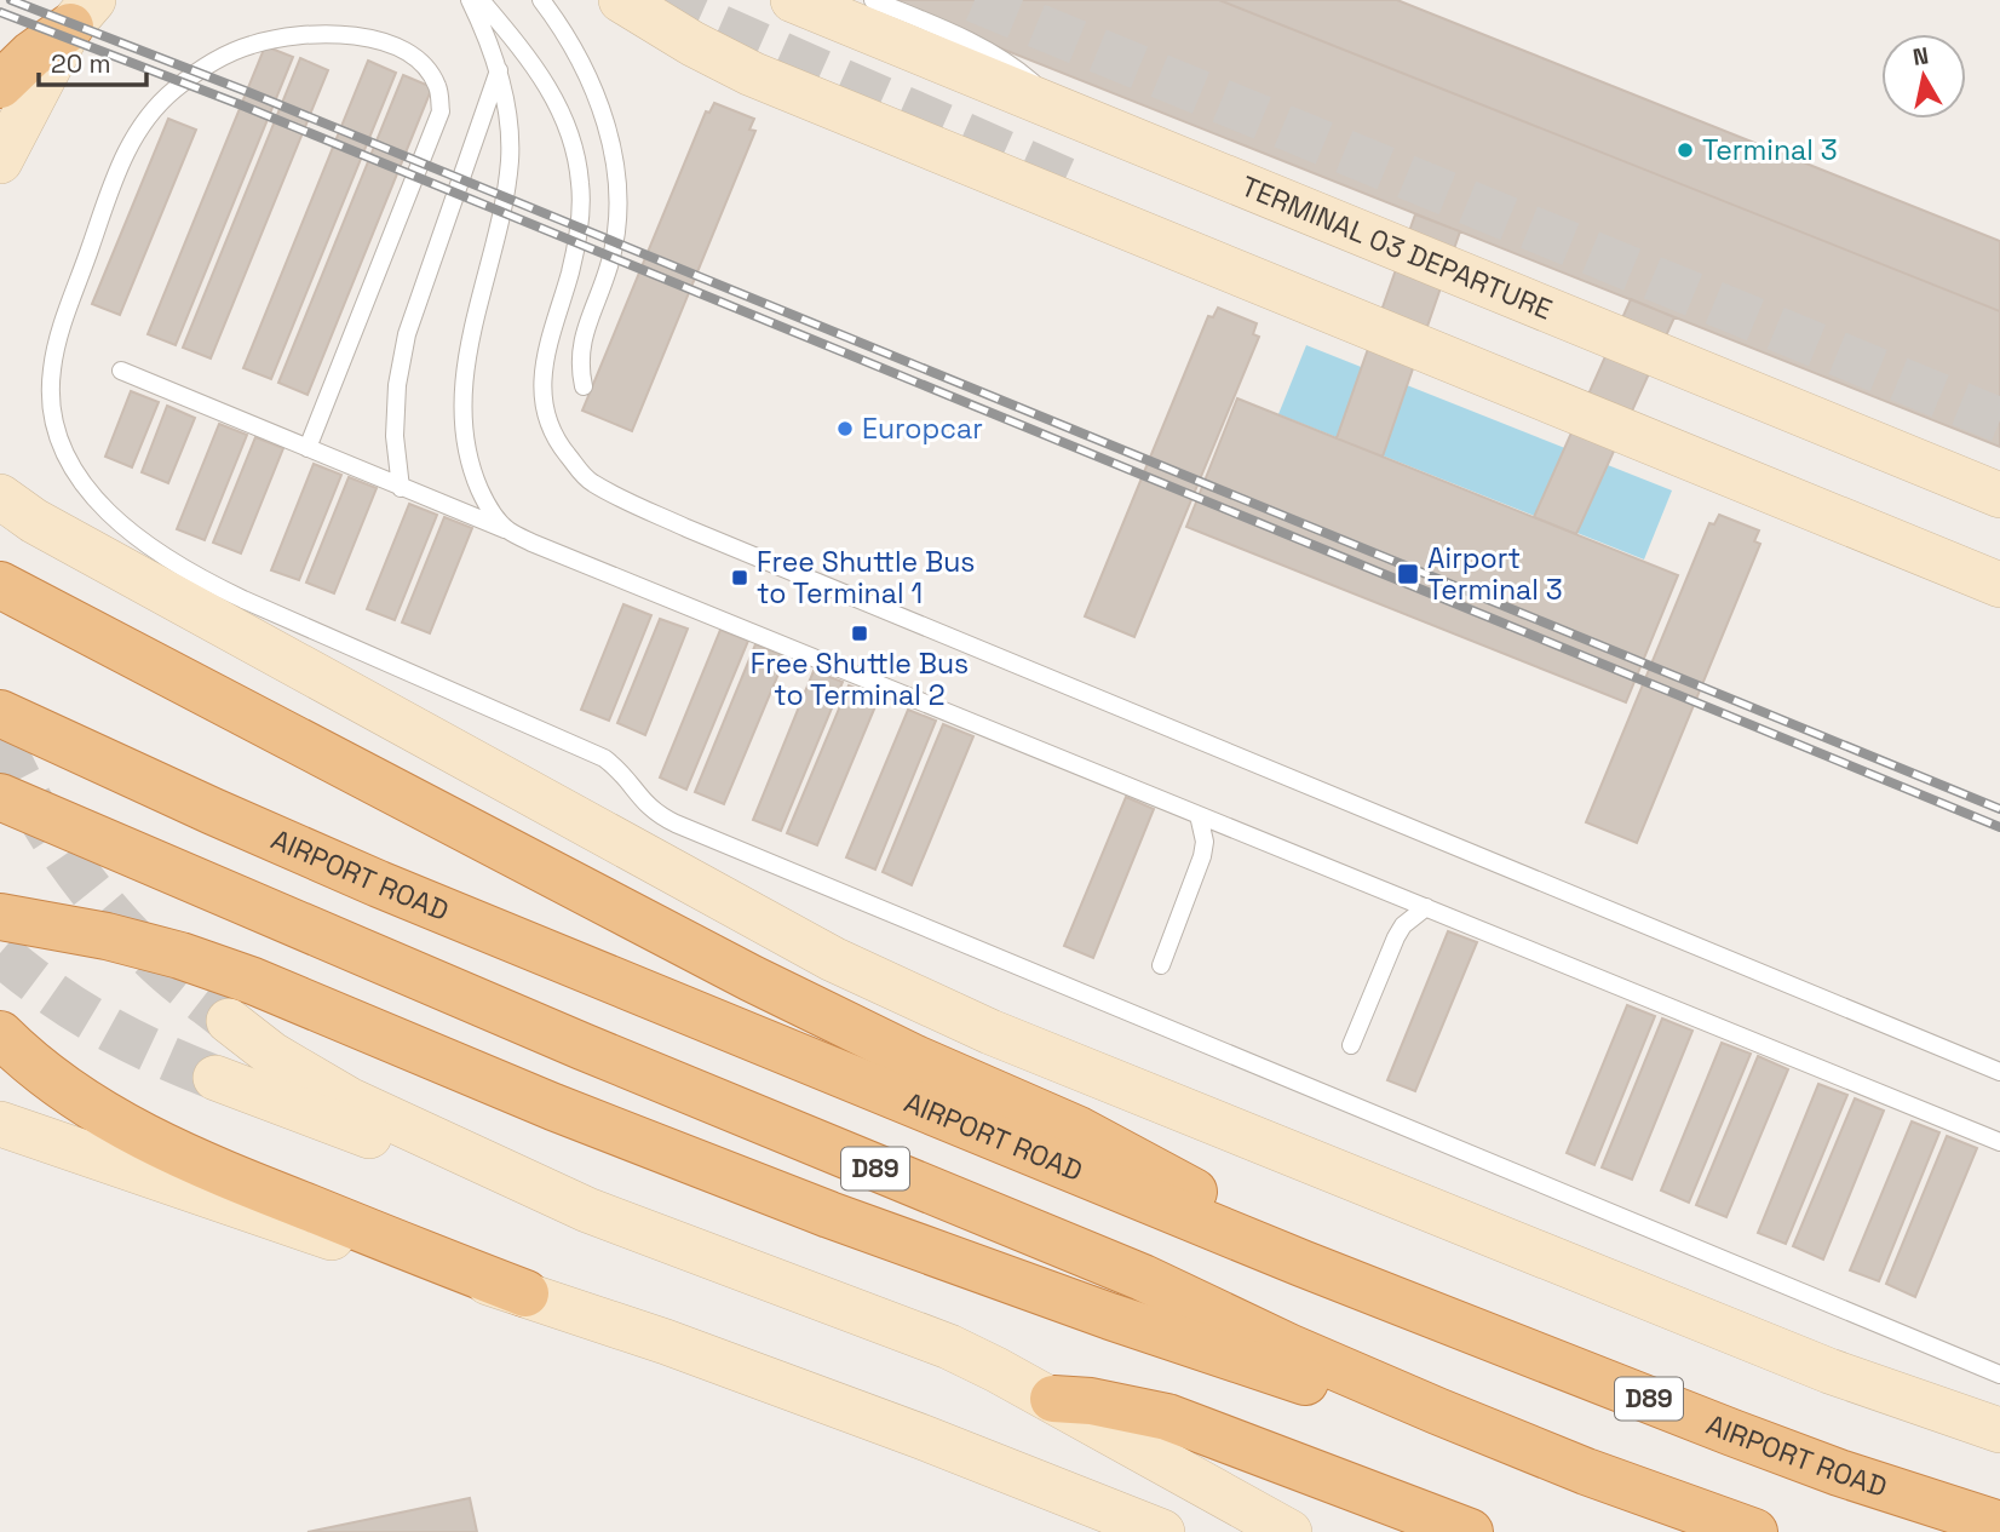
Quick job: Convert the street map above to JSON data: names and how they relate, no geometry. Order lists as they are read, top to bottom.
{
  "streets": {
    "highway": ["AIRPORT ROAD", "D89"],
    "main road": ["TERMINAL 03 DEPARTURE"]
  },
  "places": {
    "other": ["Terminal 3", "Europcar"],
    "transit": ["Airport Terminal 3", "Free Shuttle Bus to Terminal 1", "Free Shuttle Bus to Terminal 2"]
  },
  "scale_bar": "20 m",
  "north": "top"
}
